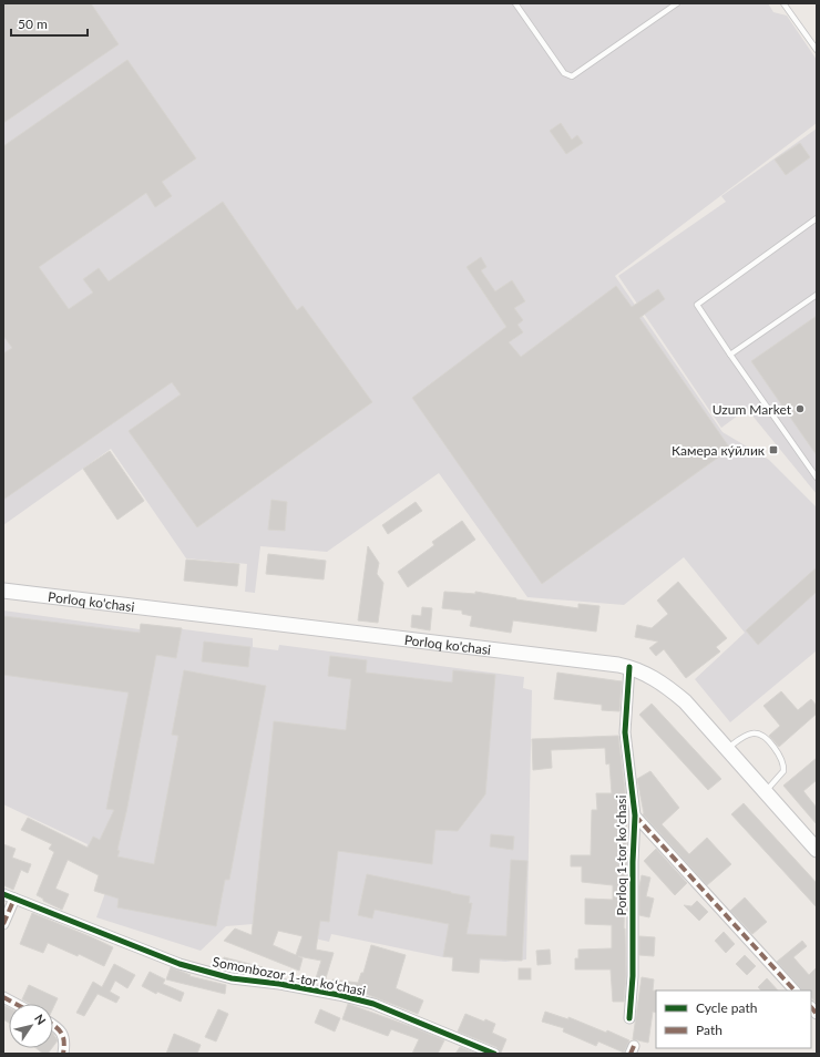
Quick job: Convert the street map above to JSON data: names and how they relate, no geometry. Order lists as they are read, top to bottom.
{
  "streets": {
    "main road": ["Porloq ko'chasi"],
    "street": ["Porloq 1-tor koʻchasi", "Somonbozor 1-tor koʻchasi"]
  },
  "crossings": [
    ["Porloq ko'chasi", "Porloq 1-tor koʻchasi"]
  ],
  "places": {
    "other": ["Uzum Market"],
    "transit": ["Камера ку́йлик"]
  },
  "legend": ["Cycle path", "Path"],
  "scale_bar": "50 m",
  "north": "top right"
}
